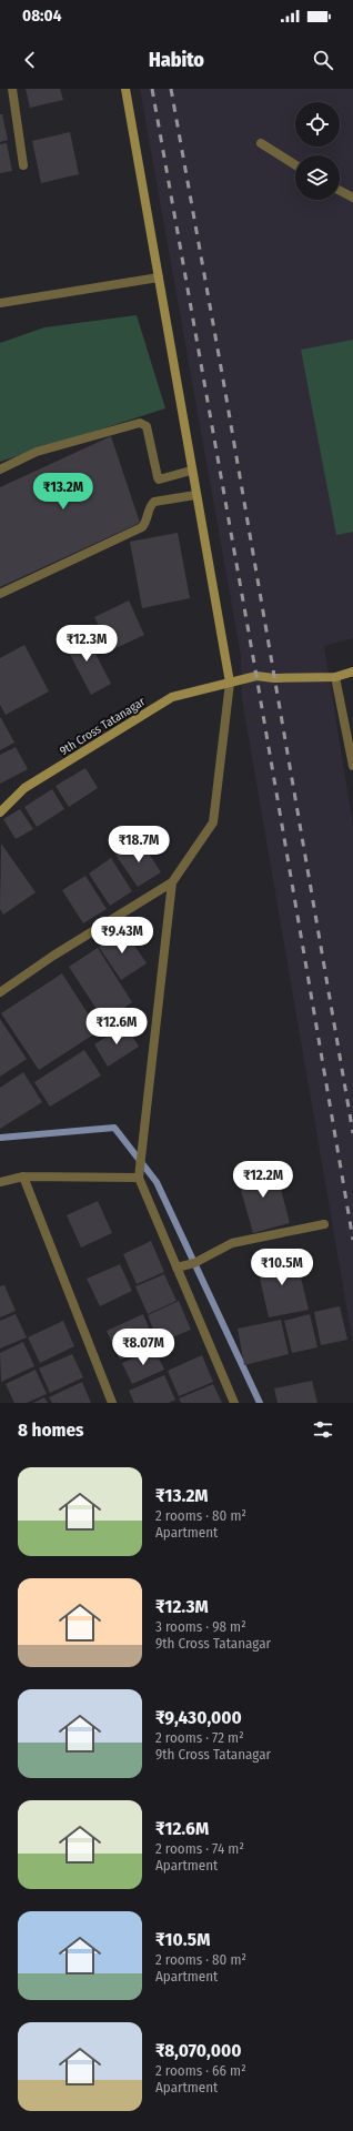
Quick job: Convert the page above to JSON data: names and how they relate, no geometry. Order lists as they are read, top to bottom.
{
  "streets": {
    "street": ["9th Cross Tatanagar"]
  },
  "page": {
    "status": "08:04",
    "header": "Habito",
    "price": [
      "₹13.2M",
      "₹12.3M",
      "₹18.7M",
      "₹9.43M",
      "₹12.6M",
      "₹12.2M",
      "₹10.5M",
      "₹8.07M"
    ],
    "heading": "8 homes",
    "list": [
      {
        "name": "₹13.2M",
        "note": "2 rooms · 80 m² · Apartment"
      },
      {
        "name": "₹12.3M",
        "note": "3 rooms · 98 m² · 9th Cross Tatanagar"
      },
      {
        "name": "₹9,430,000",
        "note": "2 rooms · 72 m² · 9th Cross Tatanagar"
      },
      {
        "name": "₹12.6M",
        "note": "2 rooms · 74 m² · Apartment"
      },
      {
        "name": "₹10.5M",
        "note": "2 rooms · 80 m² · Apartment"
      },
      {
        "name": "₹8,070,000",
        "note": "2 rooms · 66 m² · Apartment"
      }
    ]
  }
}
